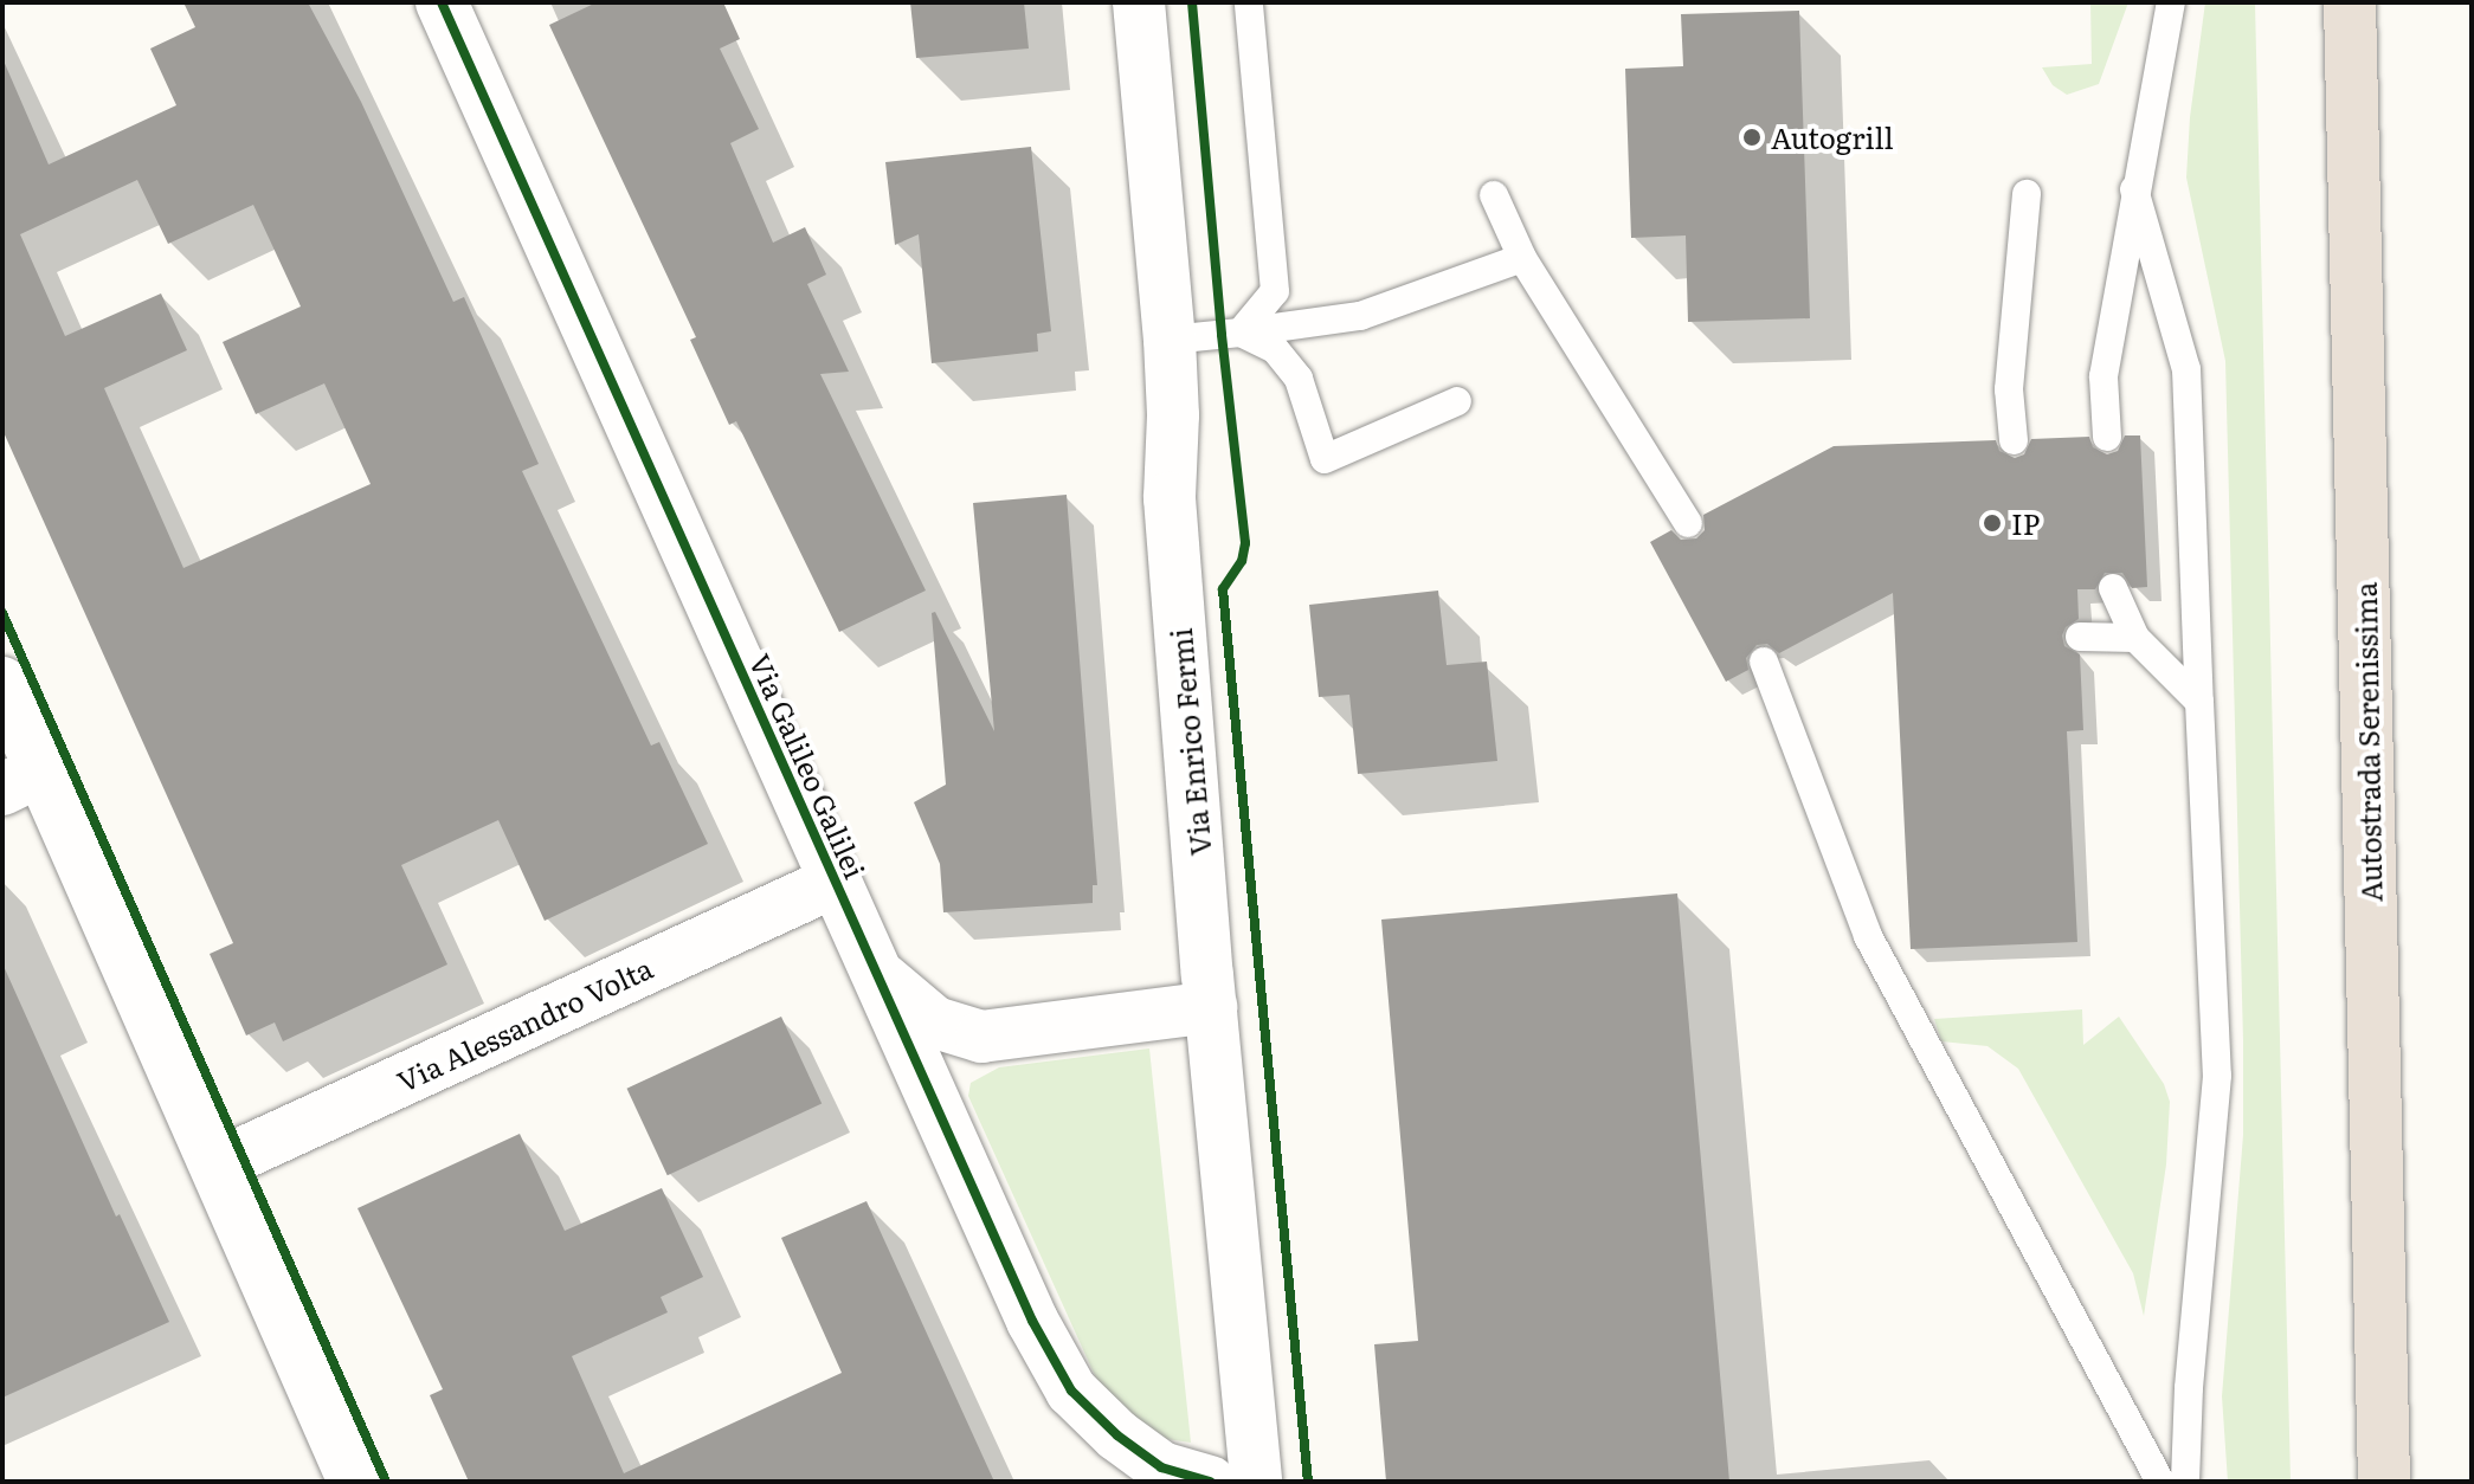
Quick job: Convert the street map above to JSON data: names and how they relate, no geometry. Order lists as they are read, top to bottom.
{
  "streets": {
    "highway": ["Autostrada Serenissima"],
    "street": ["Via Enrico Fermi", "Via Galileo Galilei", "Via Alessandro Volta"]
  },
  "crossings": [
    ["Via Enrico Fermi", "Via Galileo Galilei"],
    ["Via Galileo Galilei", "Via Alessandro Volta"]
  ],
  "places": ["Autogrill", "IP"]
}
